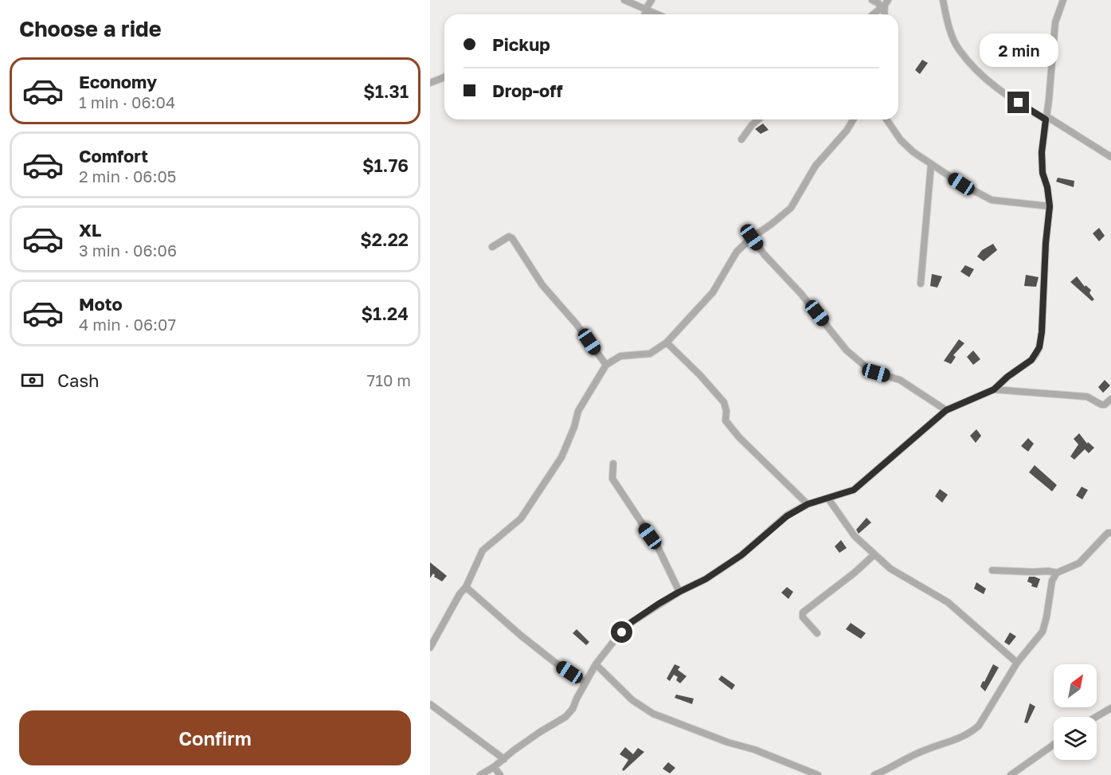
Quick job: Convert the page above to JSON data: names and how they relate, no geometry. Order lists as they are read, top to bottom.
{
  "north": "top right",
  "page": {
    "heading": "Choose a ride",
    "banner": ["Pickup", "Drop-off"],
    "bubble": "2 min",
    "list": [
      {
        "name": "Economy",
        "note": "1 min · 06:04",
        "value": "$1.31"
      },
      {
        "name": "Comfort",
        "note": "2 min · 06:05",
        "value": "$1.76"
      },
      {
        "name": "XL",
        "note": "3 min · 06:06",
        "value": "$2.22"
      },
      {
        "name": "Moto",
        "note": "4 min · 06:07",
        "value": "$1.24"
      }
    ],
    "pay": ["Cash", "710 m"],
    "buttons": "Confirm"
  }
}
